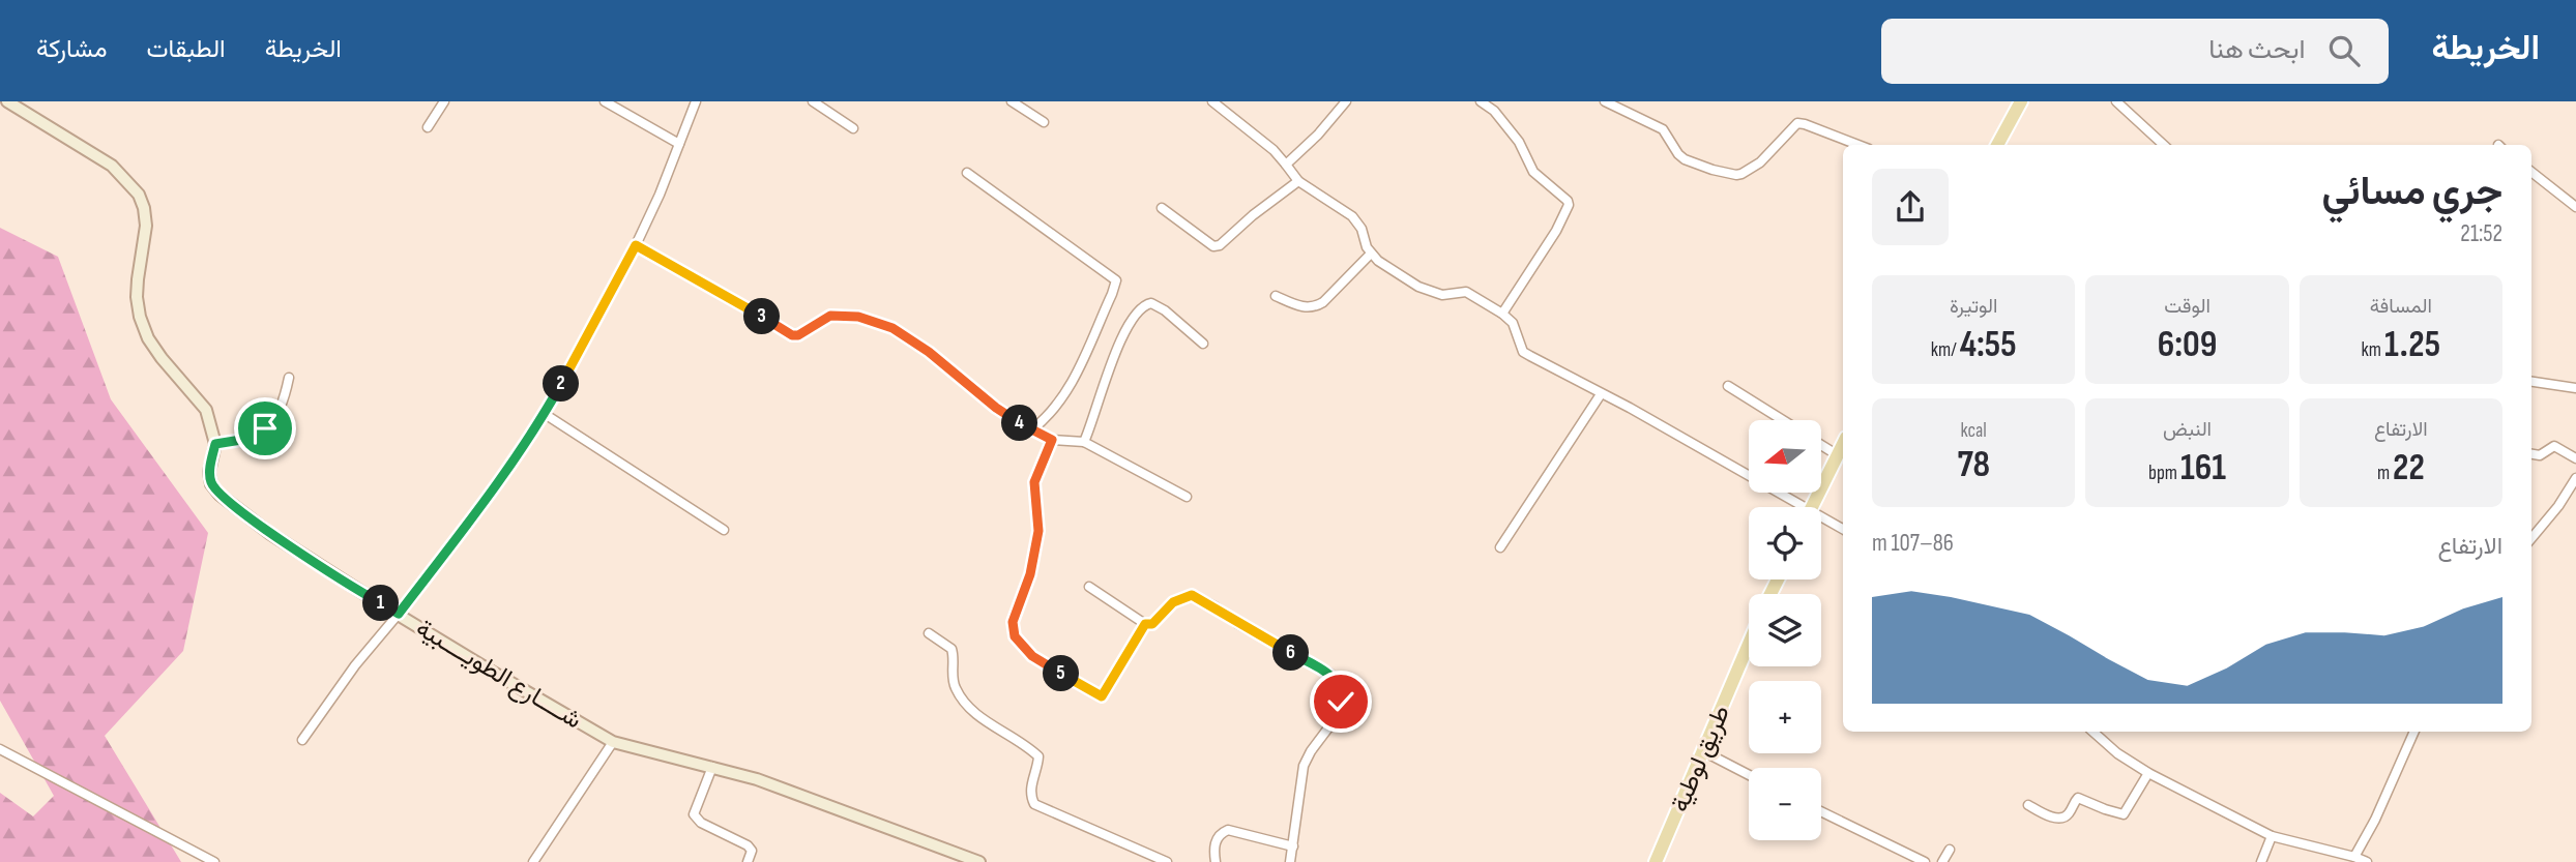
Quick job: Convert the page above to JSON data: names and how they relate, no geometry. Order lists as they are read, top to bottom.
{
  "streets": {
    "main road": ["طريق لوطية"],
    "street": ["شــــارع الطويــــبية"]
  },
  "north": "left",
  "page": {
    "header": "الخريطة",
    "search": "ابحث هنا",
    "nav": ["الخريطة", "الطبقات", "مشاركة"],
    "heading": ["جري مسائي", "21:52"],
    "stats": [
      ["المسافة", "1.25 km"],
      ["الوقت", "6:09"],
      ["الوتيرة", "4:55 /km"],
      ["الارتفاع", "22 m"],
      ["النبض", "161 bpm"],
      ["kcal", "78"]
    ],
    "pins": [
      "3",
      "2",
      "4",
      "1",
      "6",
      "5"
    ],
    "map_buttons": ["+", "−"],
    "chart": ["الارتفاع", "86–107 m"]
  }
}
